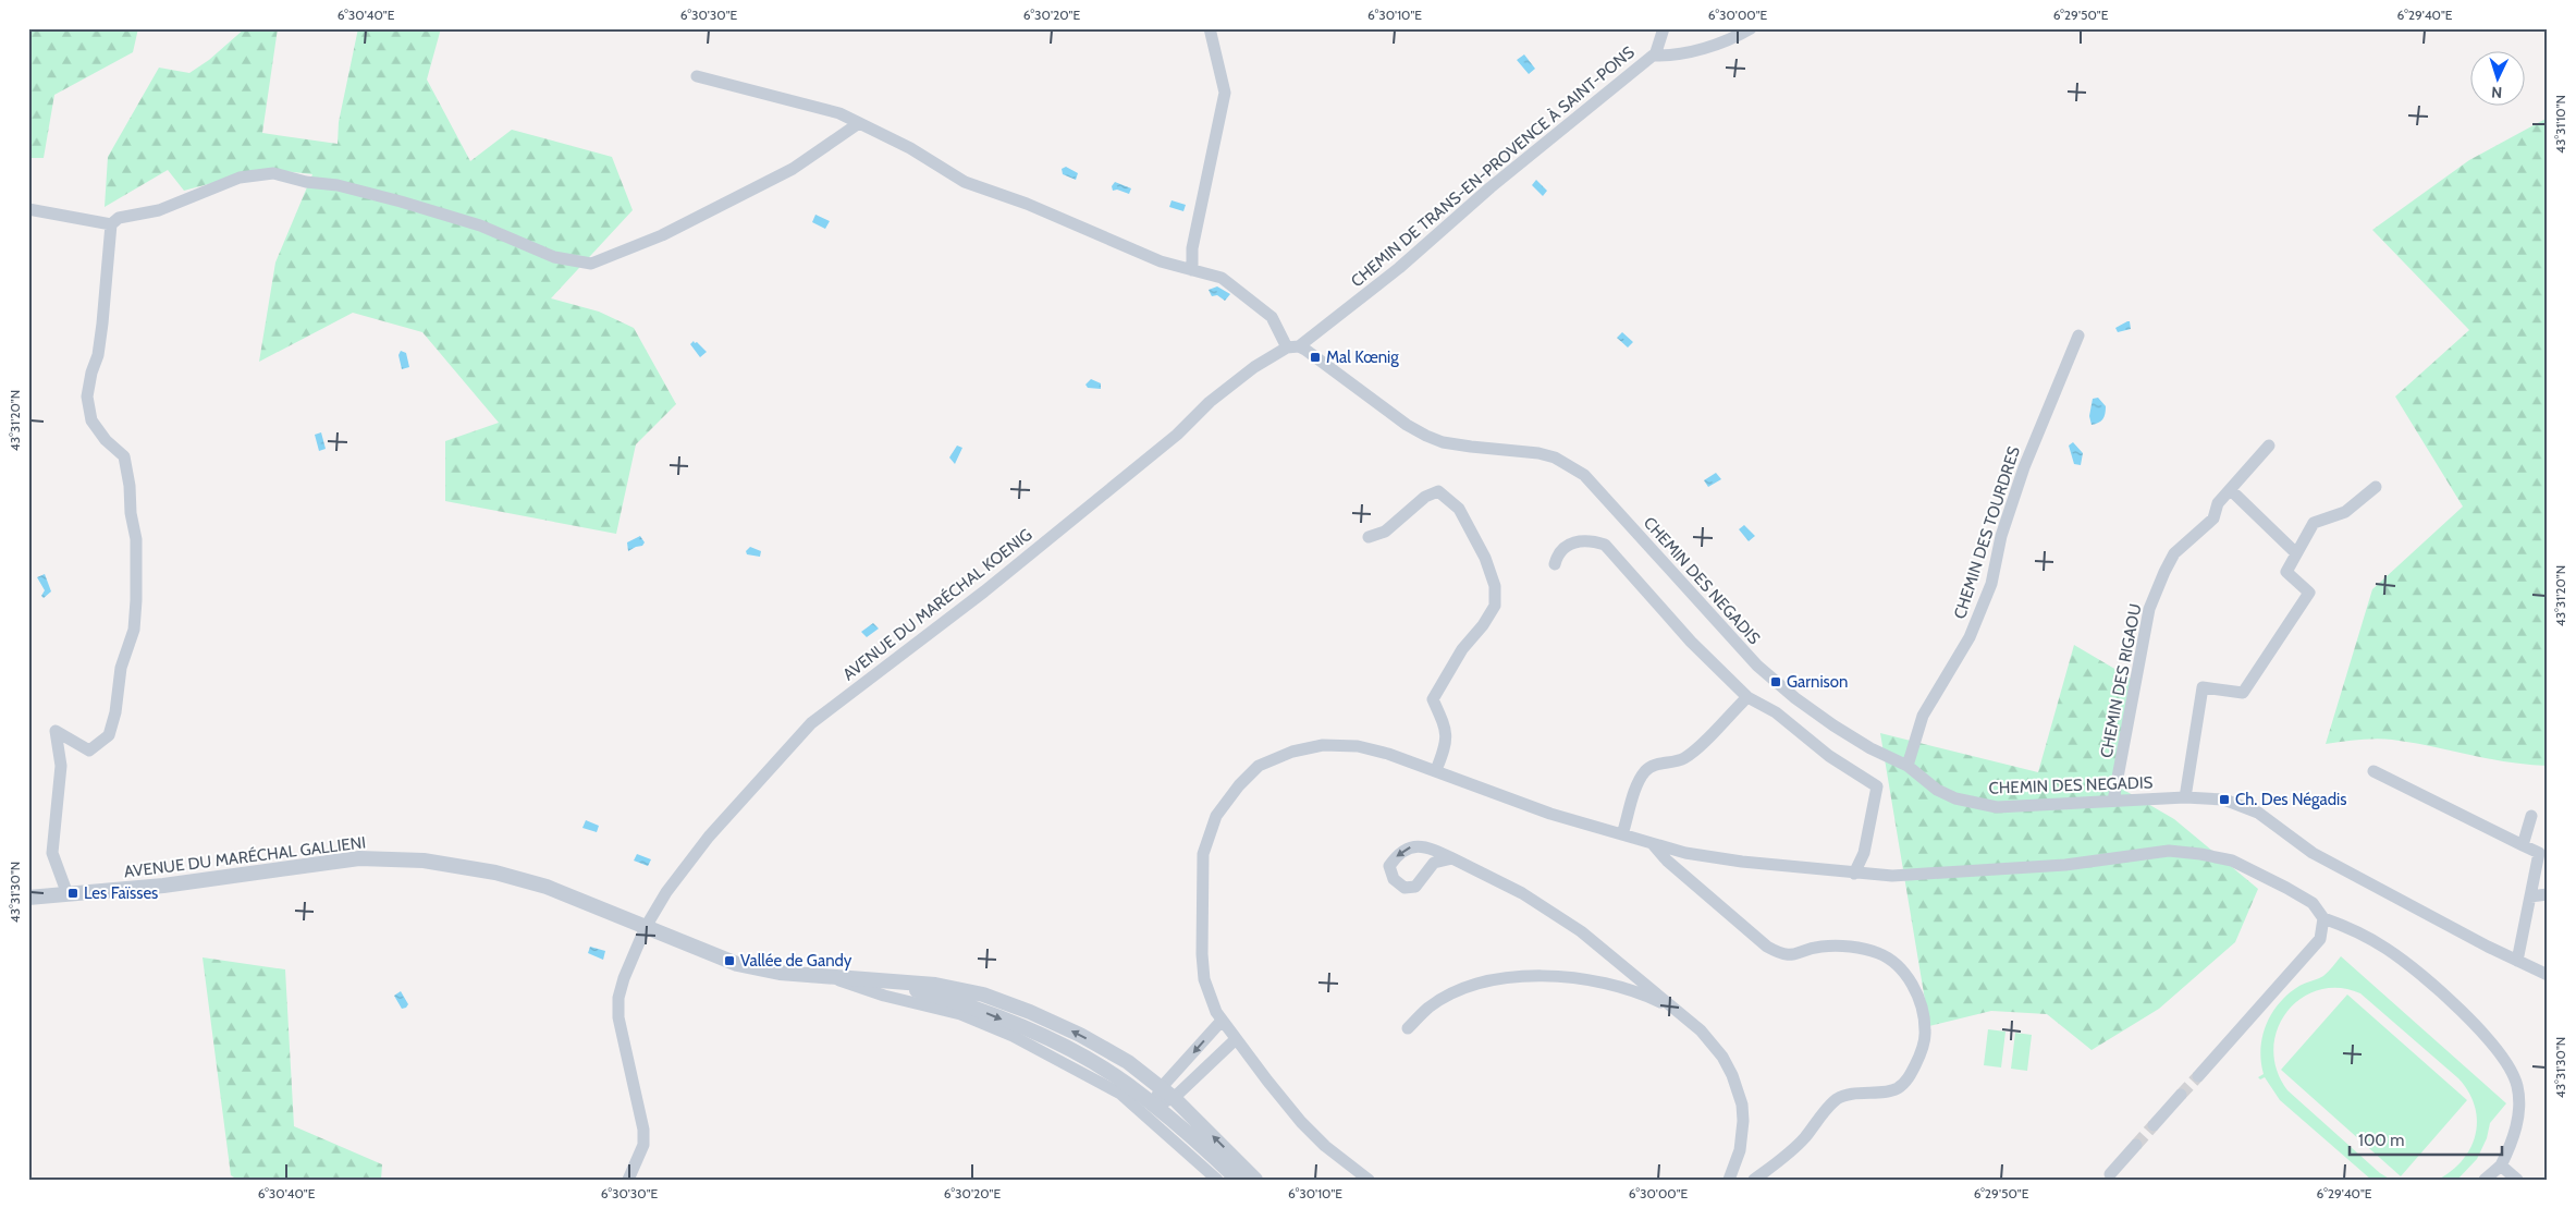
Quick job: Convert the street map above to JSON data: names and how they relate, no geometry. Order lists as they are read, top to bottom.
{
  "streets": {
    "street": [
      "CHEMIN DE TRANS-EN-PROVENCE À SAINT-PONS",
      "CHEMIN DES TOURDRES",
      "CHEMIN DES NEGADIS",
      "AVENUE DU MARÉCHAL KOENIG",
      "CHEMIN DES RIGAOU",
      "AVENUE DU MARÉCHAL GALLIENI"
    ]
  },
  "crossings": [
    ["CHEMIN DE TRANS-EN-PROVENCE À SAINT-PONS", "CHEMIN DES NEGADIS"],
    ["CHEMIN DE TRANS-EN-PROVENCE À SAINT-PONS", "AVENUE DU MARÉCHAL KOENIG"],
    ["CHEMIN DES TOURDRES", "CHEMIN DES NEGADIS"],
    ["CHEMIN DES NEGADIS", "AVENUE DU MARÉCHAL KOENIG"],
    ["CHEMIN DES NEGADIS", "CHEMIN DES RIGAOU"],
    ["AVENUE DU MARÉCHAL KOENIG", "AVENUE DU MARÉCHAL GALLIENI"]
  ],
  "places": {
    "transit": [
      "Mal Kœnig",
      "Garnison",
      "Ch. Des Négadis",
      "Les Faïsses",
      "Vallée de Gandy"
    ]
  },
  "scale_bar": "100 m",
  "north": "bottom",
  "coordinates": [
    "6°30'40\"E",
    "6°30'30\"E",
    "6°30'20\"E",
    "6°30'10\"E",
    "6°30'00\"E",
    "6°29'50\"E",
    "6°29'40\"E",
    "43°31'10\"N",
    "43°31'20\"N",
    "43°31'30\"N"
  ]
}
